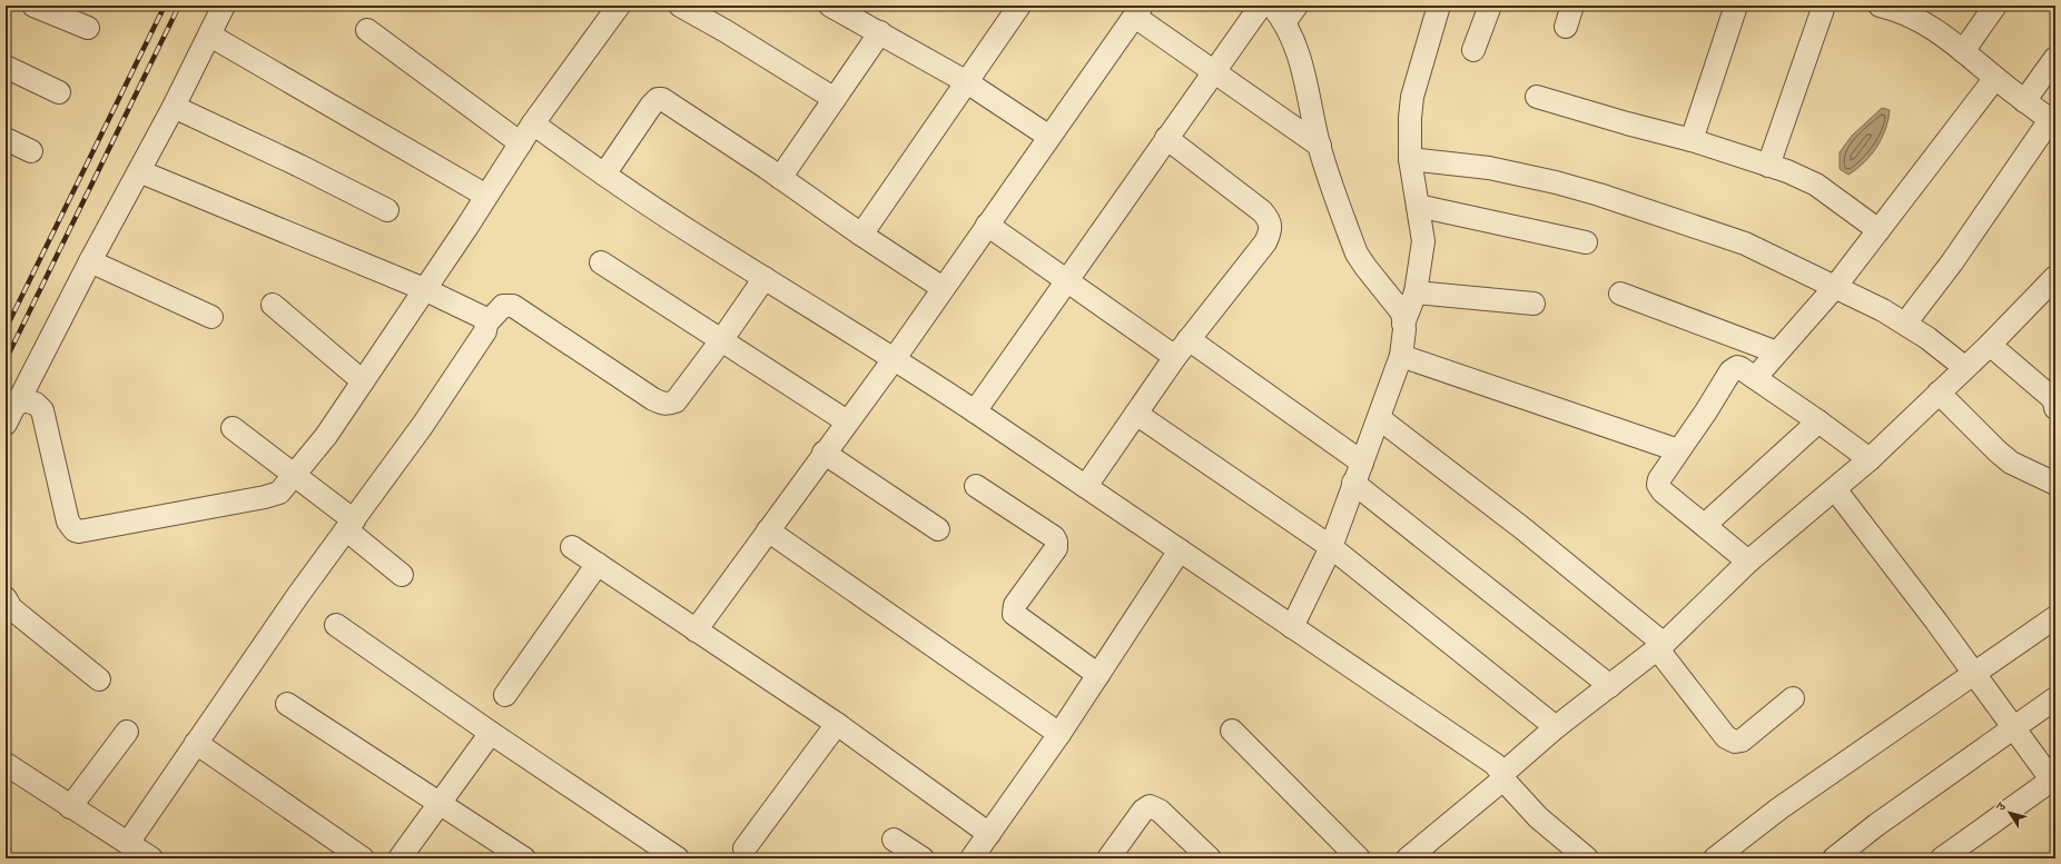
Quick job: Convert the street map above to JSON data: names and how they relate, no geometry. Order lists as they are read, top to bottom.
{
  "north": "top left"
}
